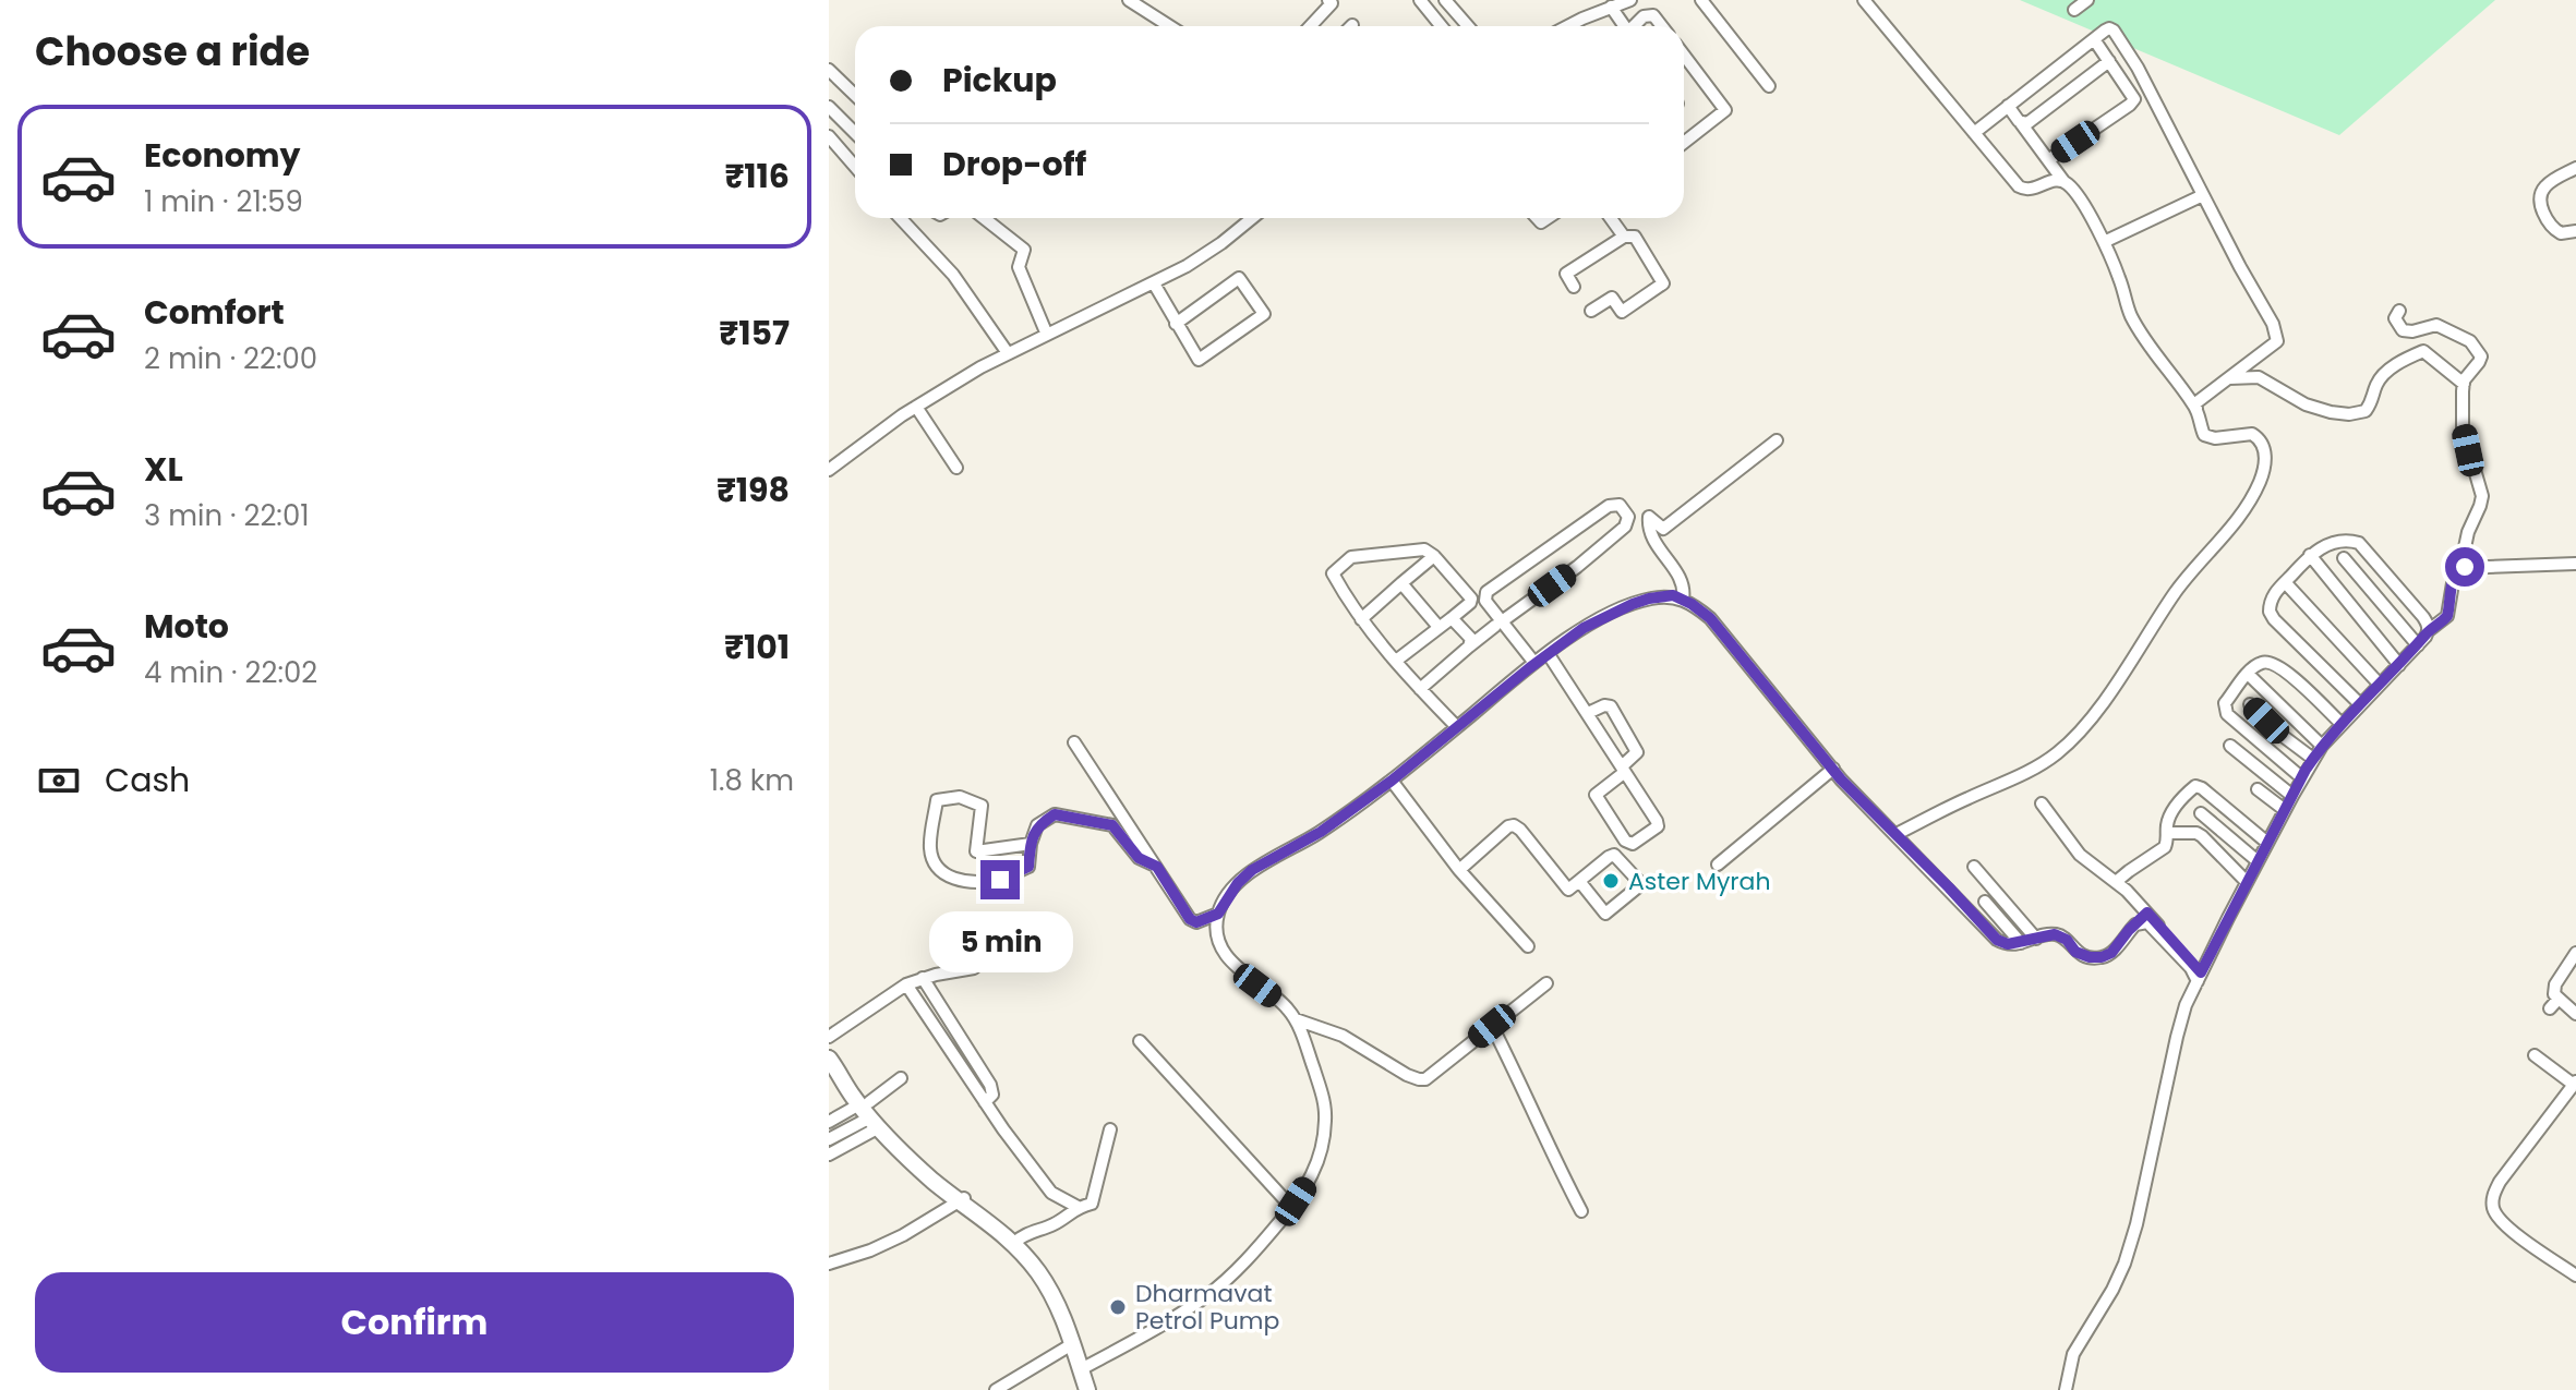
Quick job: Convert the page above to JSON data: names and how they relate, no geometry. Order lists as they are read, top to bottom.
{
  "places": ["Aster Myrah", "Dharmavat Petrol Pump"],
  "page": {
    "heading": "Choose a ride",
    "banner": ["Pickup", "Drop-off"],
    "list": [
      {
        "name": "Economy",
        "note": "1 min · 21:59",
        "value": "₹116"
      },
      {
        "name": "Comfort",
        "note": "2 min · 22:00",
        "value": "₹157"
      },
      {
        "name": "XL",
        "note": "3 min · 22:01",
        "value": "₹198"
      },
      {
        "name": "Moto",
        "note": "4 min · 22:02",
        "value": "₹101"
      }
    ],
    "pay": ["Cash", "1.8 km"],
    "bubble": "5 min",
    "buttons": "Confirm"
  }
}
